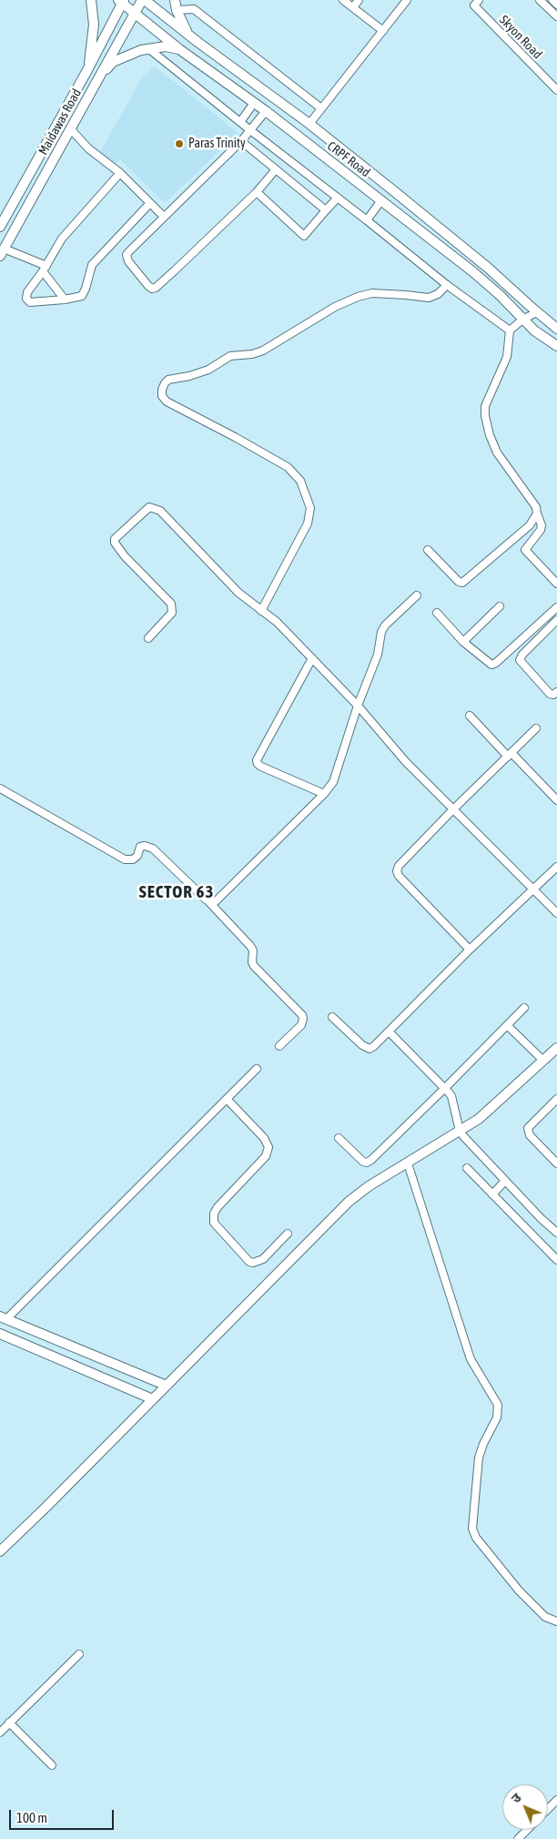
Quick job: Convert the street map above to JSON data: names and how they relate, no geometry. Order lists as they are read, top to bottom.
{
  "streets": {
    "street": ["Skyon Road", "Maidawas Road", "CRPF Road"]
  },
  "crossings": [
    ["Maidawas Road", "CRPF Road"]
  ],
  "districts": ["SECTOR 63"],
  "places": ["Paras Trinity"],
  "scale_bar": "100 m",
  "north": "top left"
}
